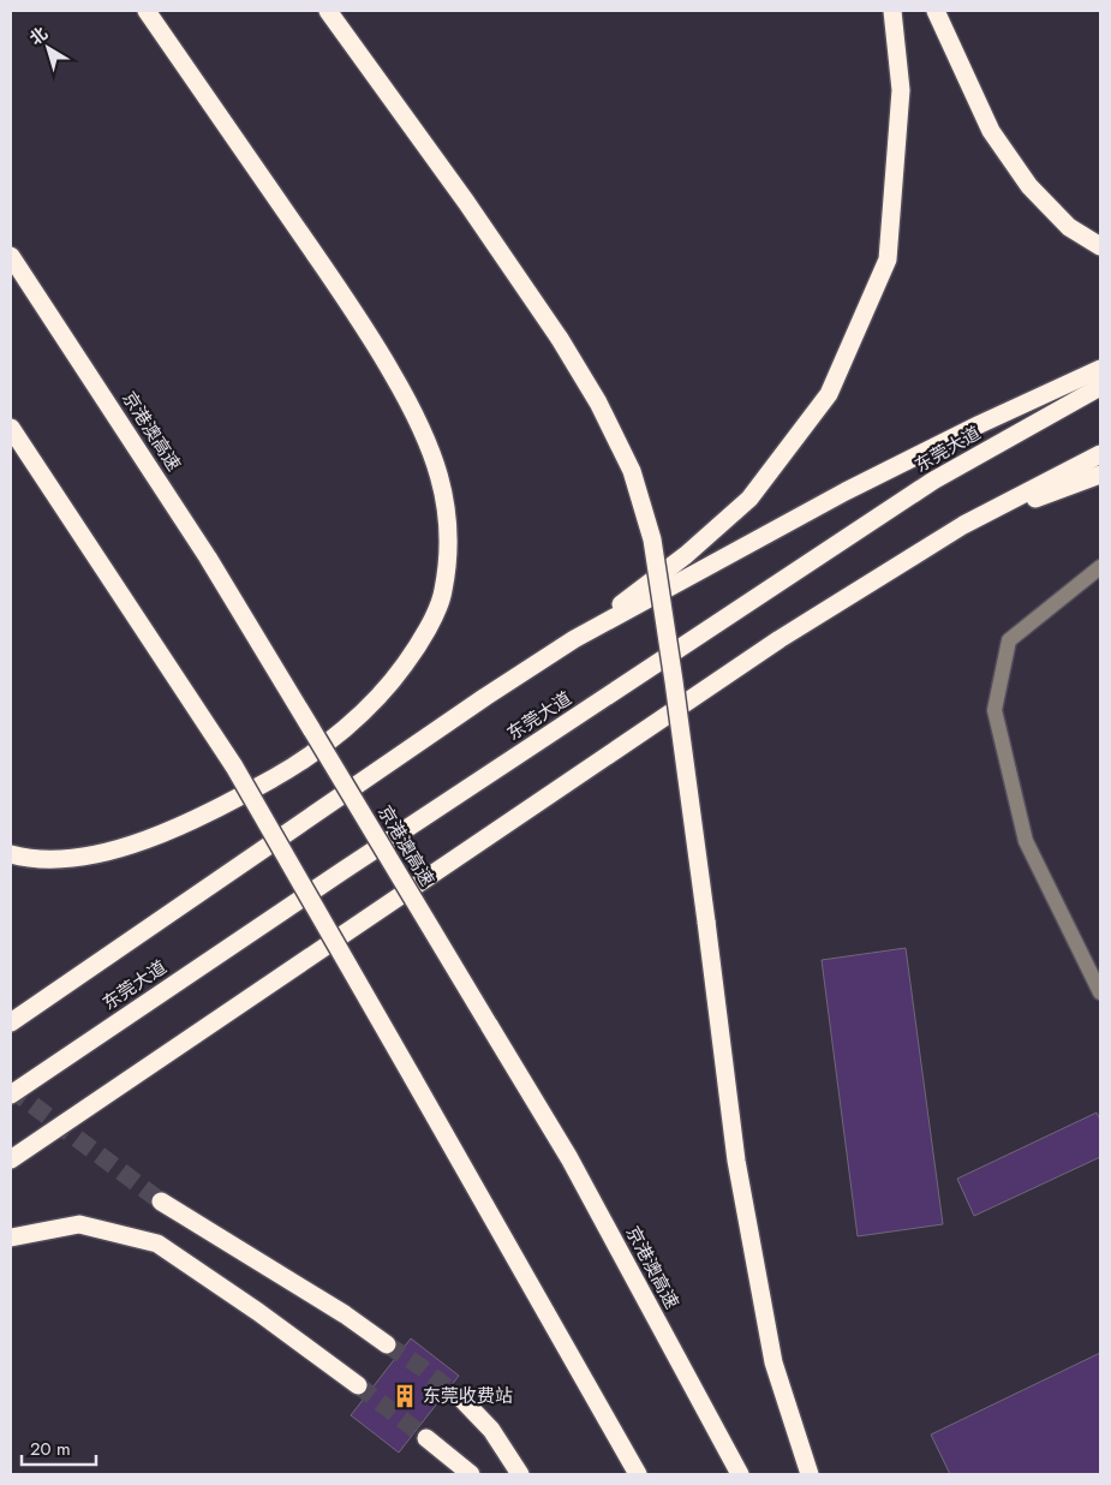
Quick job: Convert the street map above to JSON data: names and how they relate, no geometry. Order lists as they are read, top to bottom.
{
  "streets": {
    "highway": ["京港澳高速", "东莞大道"]
  },
  "places": {
    "building": ["东莞收费站"]
  },
  "scale_bar": "20 m",
  "north": "top left"
}
